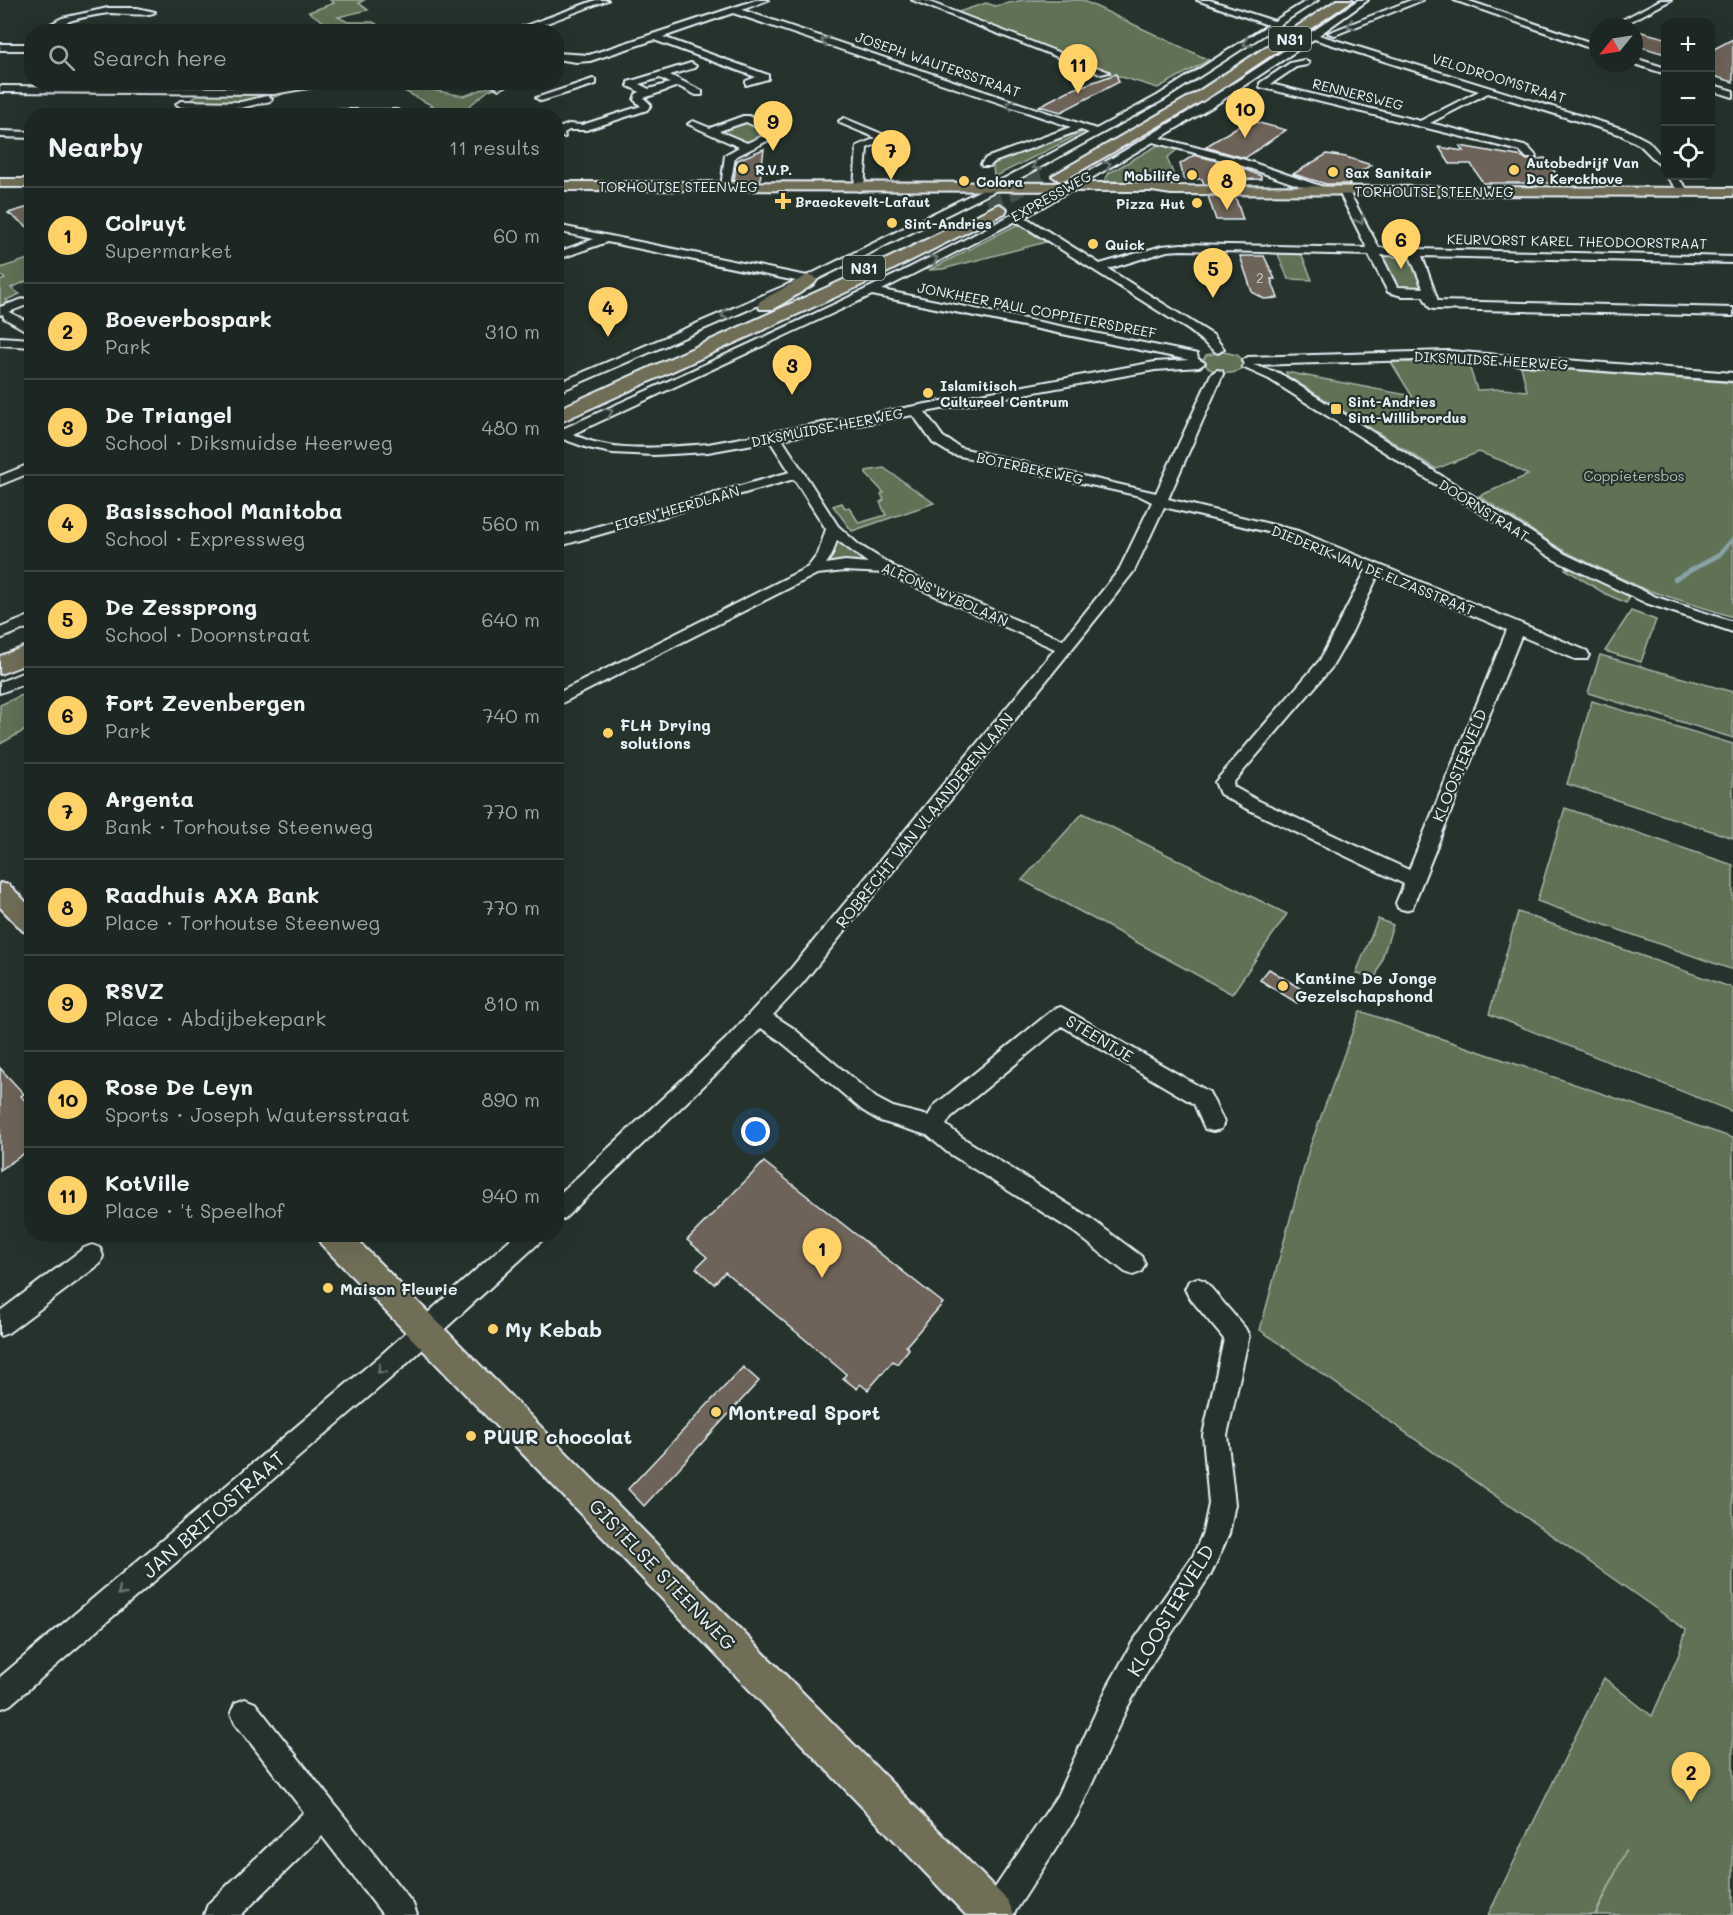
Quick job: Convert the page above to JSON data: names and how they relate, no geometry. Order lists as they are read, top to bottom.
{
  "streets": {
    "highway": ["N31", "EXPRESSWEG"],
    "main road": ["TORHOUTSE STEENWEG", "GISTELSE STEENWEG"],
    "street": [
      "JOSEPH WAUTERSSTRAAT",
      "VELODROOMSTRAAT",
      "RENNERSWEG",
      "KEURVORST KAREL THEODOORSTRAAT",
      "JONKHEER PAUL COPPIETERSDREEF",
      "DIKSMUIDSE HEERWEG",
      "BOTERBEKEWEG",
      "EIGEN HEERDLAAN",
      "DOORNSTRAAT",
      "DIEDERIK VAN DE ELZASSTRAAT",
      "ALFONS WYBOLAAN",
      "KLOOSTERVELD",
      "ROBRECHT VAN VLAANDERENLAAN",
      "STEENTJE",
      "JAN BRITOSTRAAT"
    ]
  },
  "crossings": [
    ["JOSEPH WAUTERSSTRAAT", "EXPRESSWEG"],
    ["VELODROOMSTRAAT", "RENNERSWEG"],
    ["VELODROOMSTRAAT", "EXPRESSWEG"],
    ["TORHOUTSE STEENWEG", "EXPRESSWEG"],
    ["EXPRESSWEG", "JONKHEER PAUL COPPIETERSDREEF"],
    ["JONKHEER PAUL COPPIETERSDREEF", "DIKSMUIDSE HEERWEG"],
    ["DIKSMUIDSE HEERWEG", "BOTERBEKEWEG"],
    ["DIKSMUIDSE HEERWEG", "DOORNSTRAAT"],
    ["DIKSMUIDSE HEERWEG", "ALFONS WYBOLAAN"],
    ["DIKSMUIDSE HEERWEG", "ROBRECHT VAN VLAANDERENLAAN"],
    ["BOTERBEKEWEG", "DIEDERIK VAN DE ELZASSTRAAT"],
    ["BOTERBEKEWEG", "ROBRECHT VAN VLAANDERENLAAN"],
    ["EIGEN HEERDLAAN", "ALFONS WYBOLAAN"],
    ["DIEDERIK VAN DE ELZASSTRAAT", "KLOOSTERVELD"],
    ["DIEDERIK VAN DE ELZASSTRAAT", "ROBRECHT VAN VLAANDERENLAAN"],
    ["ALFONS WYBOLAAN", "ROBRECHT VAN VLAANDERENLAAN"],
    ["KLOOSTERVELD", "GISTELSE STEENWEG"],
    ["JAN BRITOSTRAAT", "GISTELSE STEENWEG"]
  ],
  "one_way": ["JAN BRITOSTRAAT"],
  "parks": ["Coppietersbos"],
  "places": {
    "other": [
      "R.V.P.",
      "Autobedrijf Van De Kerckhove",
      "Sax Sanitair",
      "Mobilife",
      "Colora",
      "Pizza Hut",
      "Sint-Andries",
      "Quick",
      "Islamitisch Cultureel Centrum",
      "FLH Drying solutions",
      "Kantine De Jonge Gezelschapshond",
      "Maison Fleurie",
      "My Kebab",
      "Montreal Sport",
      "PUUR chocolat"
    ],
    "health": ["Braeckevelt-Lafaut"],
    "transit": ["Sint-Andries Sint-Willibrordus"]
  },
  "house_numbers": ["2"],
  "north": "bottom left",
  "page": {
    "map_buttons": ["+", "−"],
    "search": "Search here",
    "pins": [
      "11",
      "10",
      "9",
      "7",
      "8",
      "6",
      "5",
      "4",
      "3",
      "1",
      "2"
    ],
    "heading": ["Nearby", "11 results"],
    "list": [
      {
        "mark": "1",
        "name": "Colruyt",
        "note": "Supermarket",
        "value": "60 m"
      },
      {
        "mark": "2",
        "name": "Boeverbospark",
        "note": "Park",
        "value": "310 m"
      },
      {
        "mark": "3",
        "name": "De Triangel",
        "note": "School · Diksmuidse Heerweg",
        "value": "480 m"
      },
      {
        "mark": "4",
        "name": "Basisschool Manitoba",
        "note": "School · Expressweg",
        "value": "560 m"
      },
      {
        "mark": "5",
        "name": "De Zessprong",
        "note": "School · Doornstraat",
        "value": "640 m"
      },
      {
        "mark": "6",
        "name": "Fort Zevenbergen",
        "note": "Park",
        "value": "740 m"
      },
      {
        "mark": "7",
        "name": "Argenta",
        "note": "Bank · Torhoutse Steenweg",
        "value": "770 m"
      },
      {
        "mark": "8",
        "name": "Raadhuis AXA Bank",
        "note": "Place · Torhoutse Steenweg",
        "value": "770 m"
      },
      {
        "mark": "9",
        "name": "RSVZ",
        "note": "Place · Abdijbekepark",
        "value": "810 m"
      },
      {
        "mark": "10",
        "name": "Rose De Leyn",
        "note": "Sports · Joseph Wautersstraat",
        "value": "890 m"
      },
      {
        "mark": "11",
        "name": "KotVille",
        "note": "Place · 't Speelhof",
        "value": "940 m"
      }
    ]
  }
}
